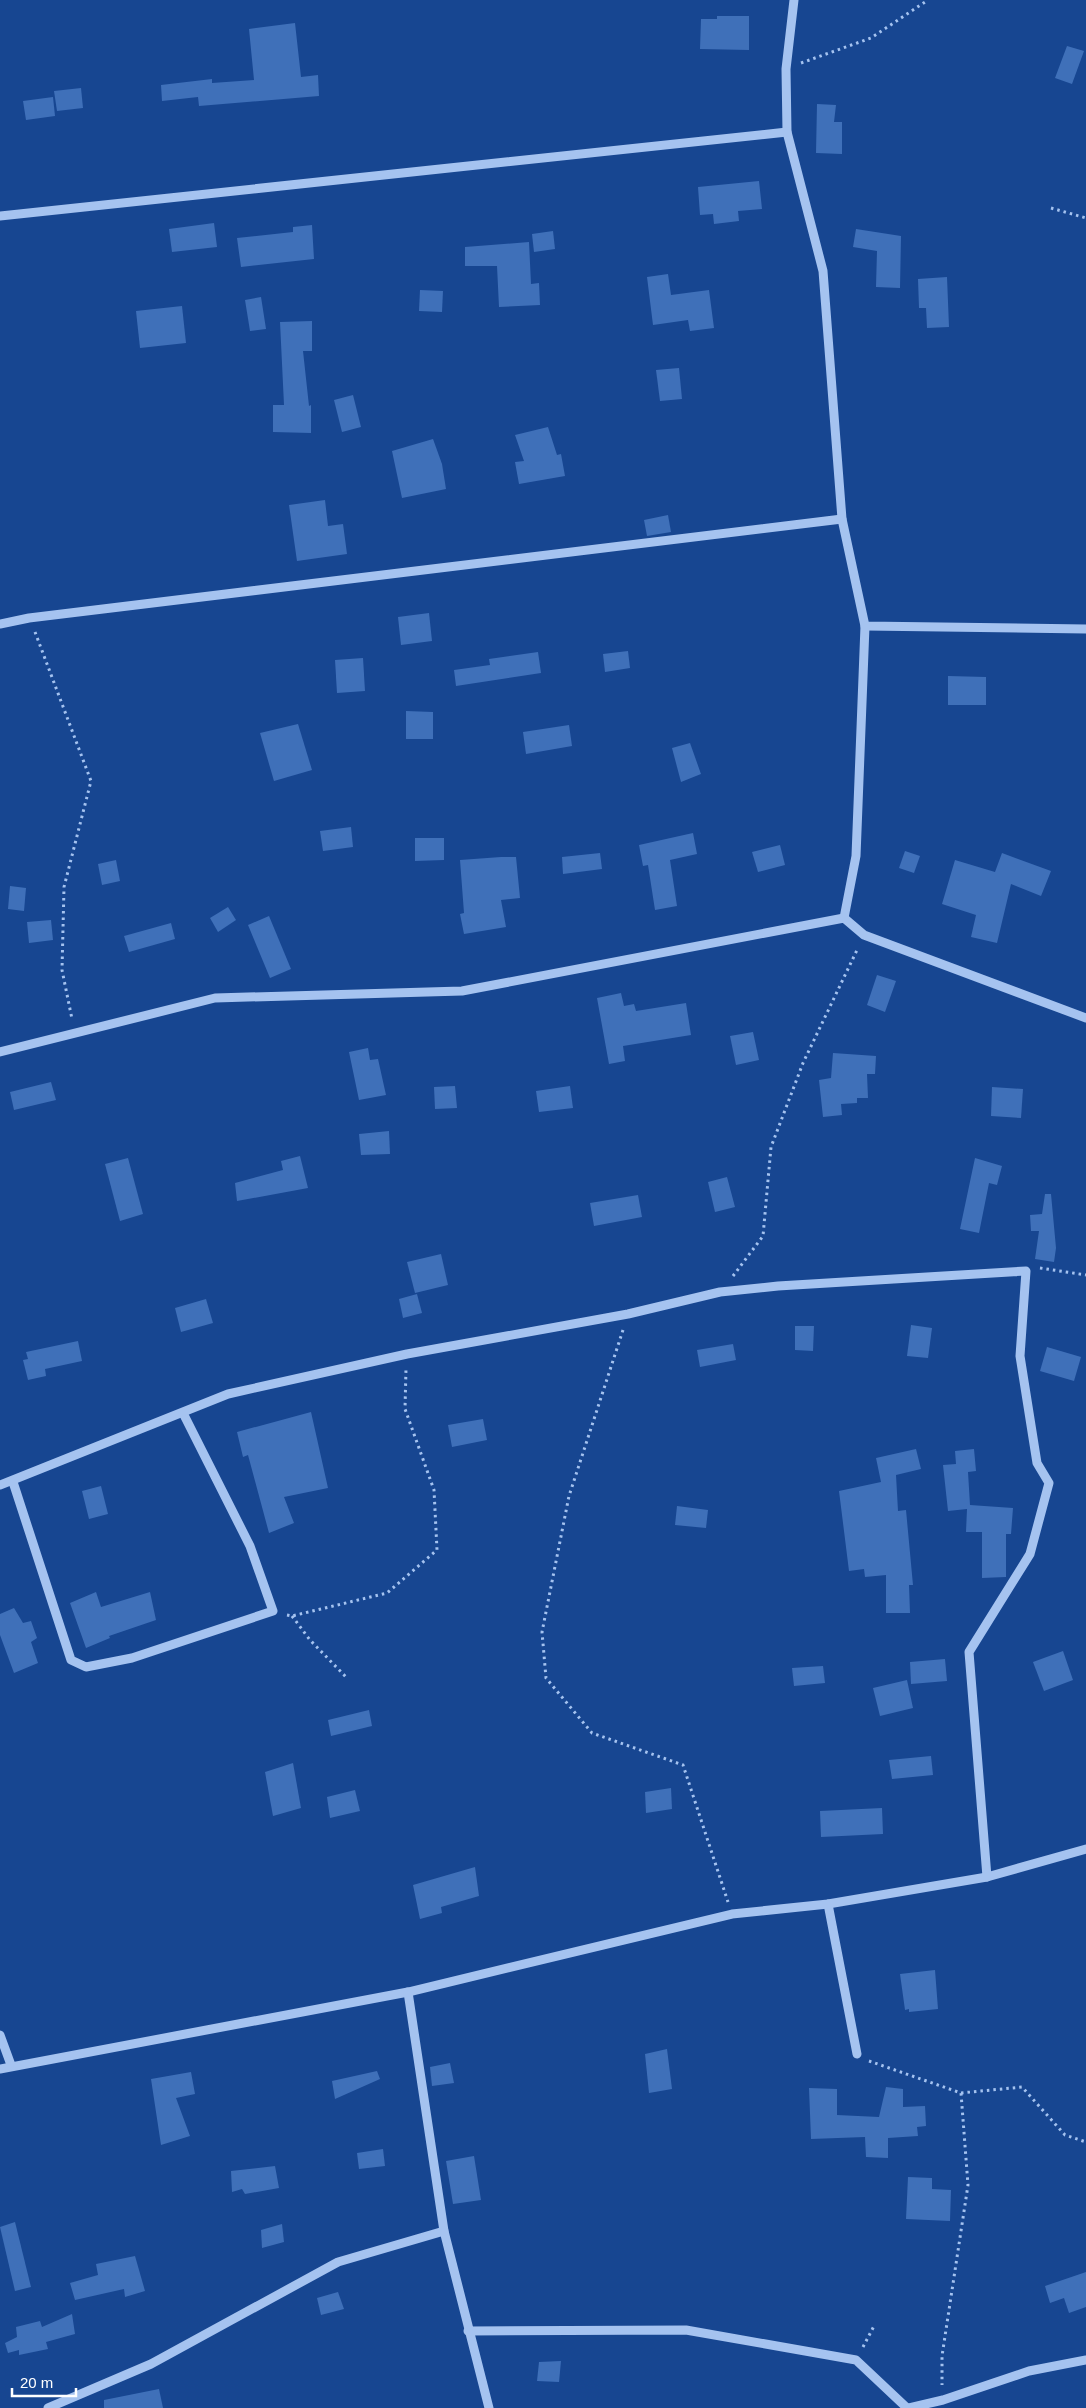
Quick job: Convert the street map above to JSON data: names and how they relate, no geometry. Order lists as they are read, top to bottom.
{
  "scale_bar": "20 m"
}
